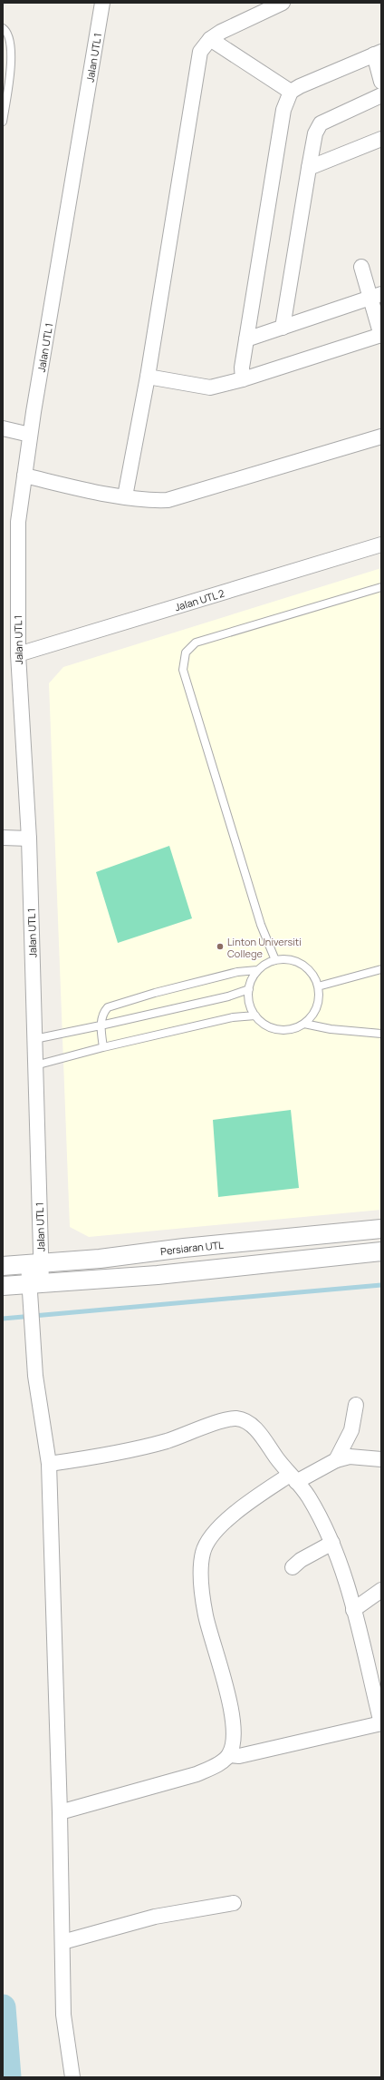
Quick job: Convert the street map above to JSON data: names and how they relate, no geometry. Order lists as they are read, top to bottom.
{
  "streets": {
    "street": ["Jalan UTL 1", "Jalan UTL 2", "Persiaran UTL"]
  },
  "crossings": [
    ["Jalan UTL 1", "Jalan UTL 2"],
    ["Jalan UTL 1", "Persiaran UTL"]
  ],
  "places": ["Linton Universiti College"]
}
